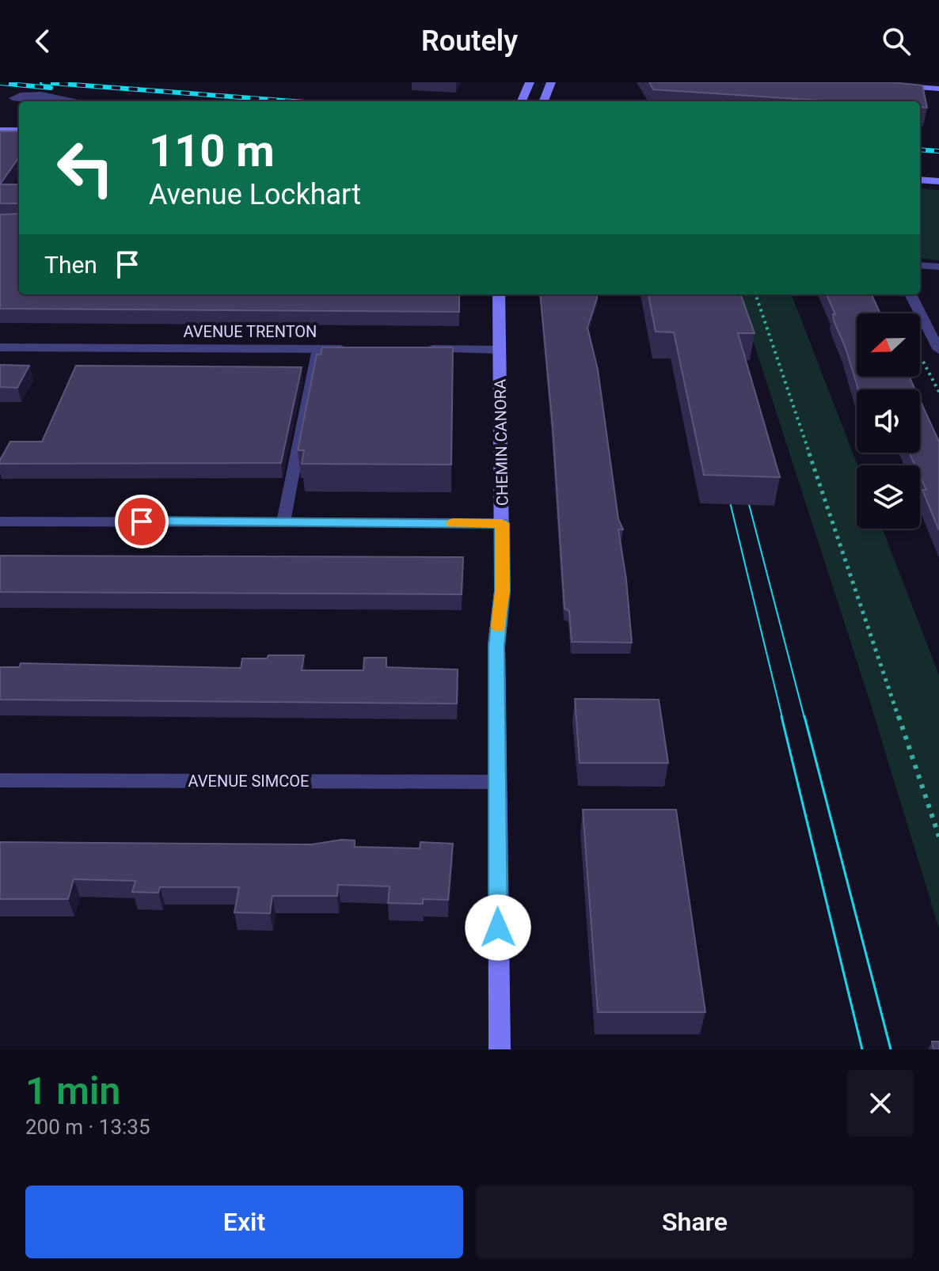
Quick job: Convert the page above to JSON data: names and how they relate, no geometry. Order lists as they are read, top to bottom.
{
  "streets": {
    "street": ["AVENUE TRENTON", "CHEMIN CANORA", "AVENUE SIMCOE"]
  },
  "crossings": [
    ["CHEMIN CANORA", "AVENUE SIMCOE"]
  ],
  "north": "left",
  "page": {
    "header": "Routely",
    "turn": ["110 m", "Avenue Lockhart"],
    "then": "Then",
    "heading": ["1 min", "200 m · 13:35"],
    "buttons": ["Exit", "Share"]
  }
}
